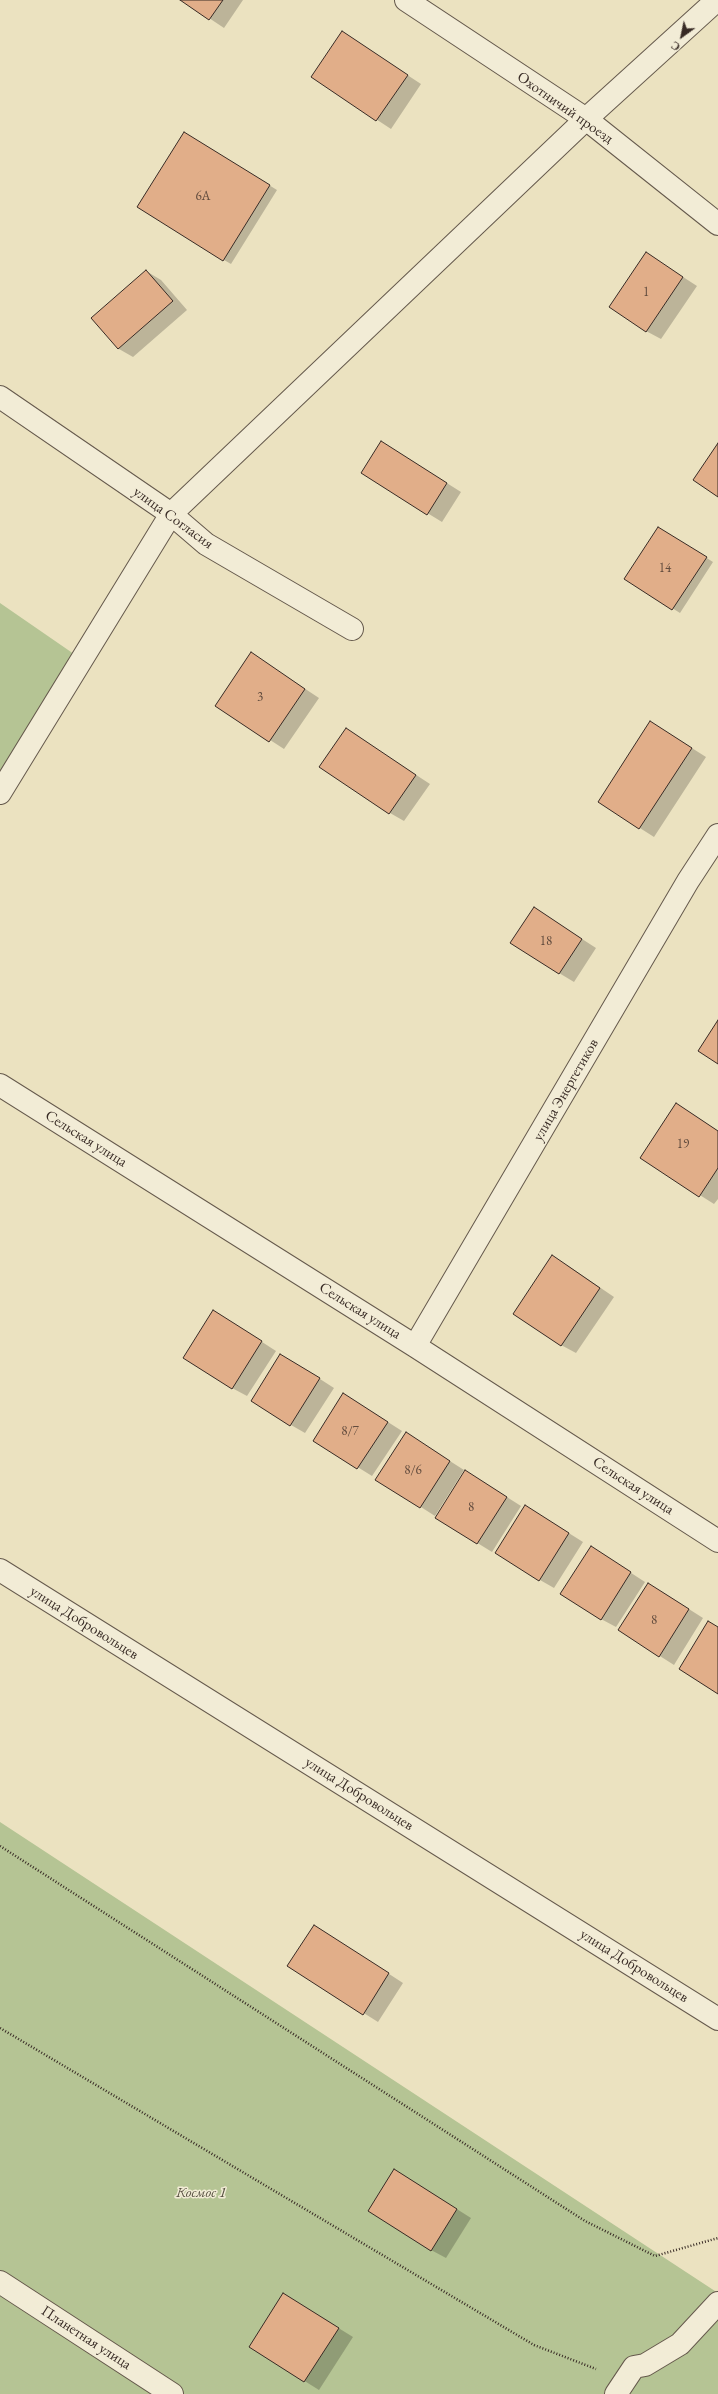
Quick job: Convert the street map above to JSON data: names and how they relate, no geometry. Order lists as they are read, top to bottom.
{
  "streets": {
    "street": [
      "Охотничий проезд",
      "улица Согласия",
      "улица Энергетиков",
      "Сельская улица",
      "улица Добровольцев",
      "Планетная улица"
    ]
  },
  "crossings": [
    ["улица Энергетиков", "Сельская улица"]
  ],
  "parks": ["Космос 1"],
  "house_numbers": [
    "6А",
    "1",
    "14",
    "3",
    "18",
    "19",
    "8/7",
    "8/6",
    "8",
    "8"
  ],
  "north": "bottom left"
}
